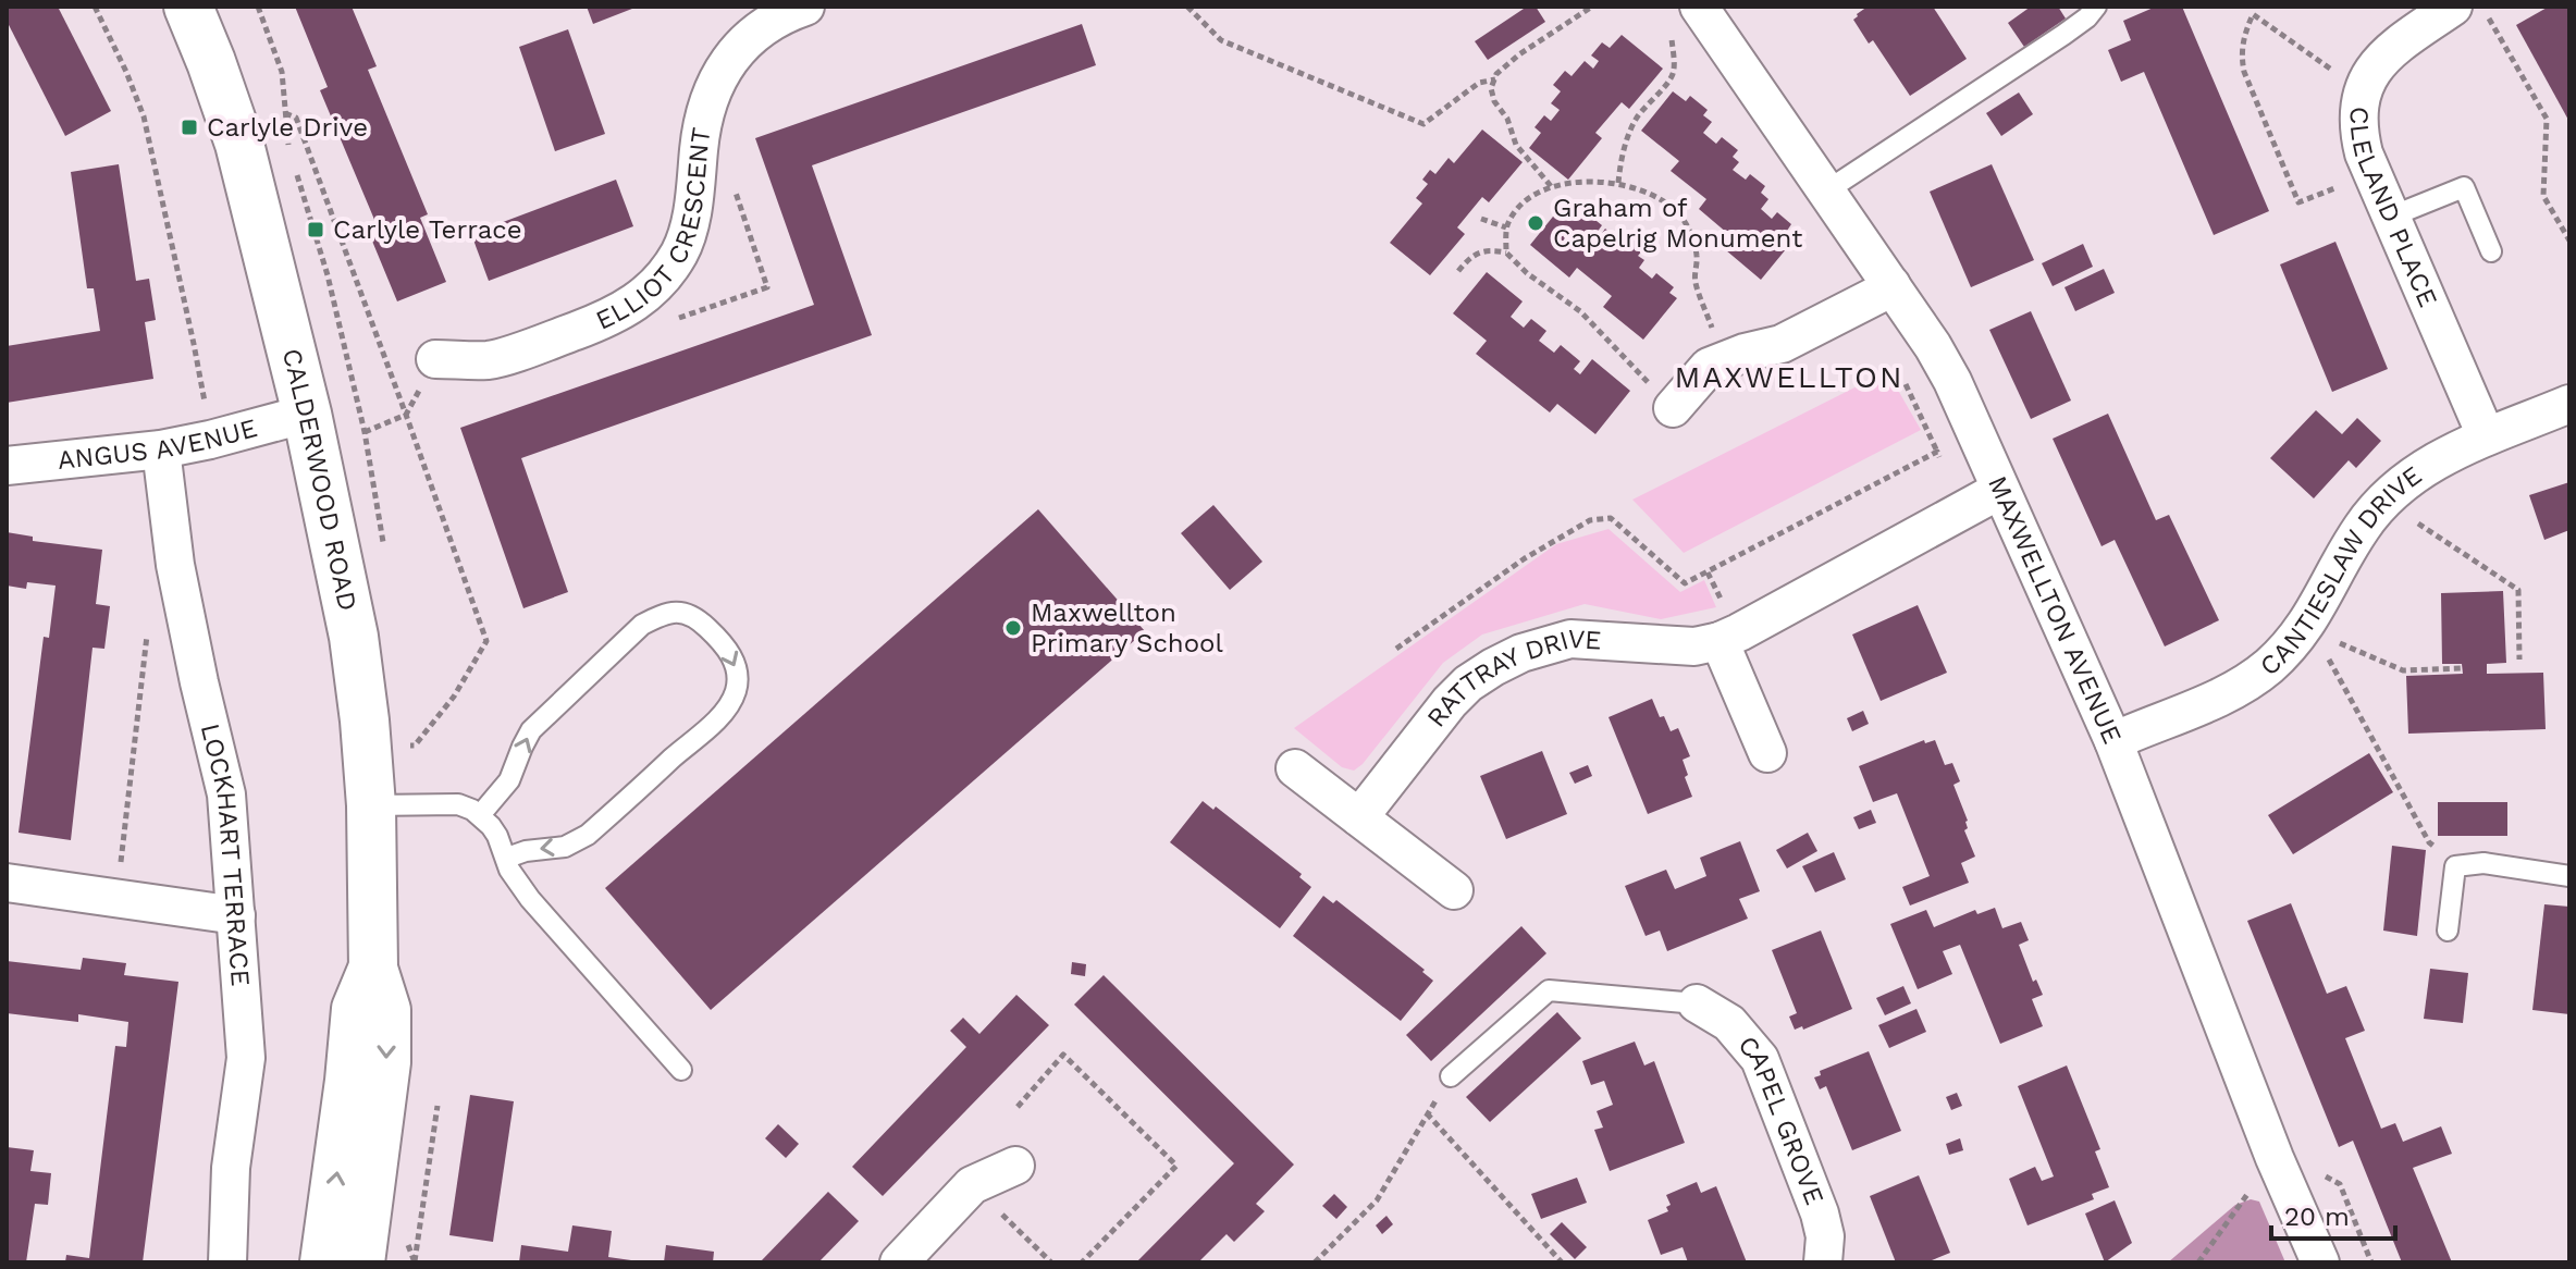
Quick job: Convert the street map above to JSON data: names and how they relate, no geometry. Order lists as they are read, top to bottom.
{
  "streets": {
    "street": [
      "CLELAND PLACE",
      "ELLIOT CRESCENT",
      "ANGUS AVENUE",
      "CALDERWOOD ROAD",
      "CANTIESLAW DRIVE",
      "MAXWELLTON AVENUE",
      "RATTRAY DRIVE",
      "LOCKHART TERRACE",
      "CAPEL GROVE"
    ]
  },
  "crossings": [
    ["CLELAND PLACE", "CANTIESLAW DRIVE"],
    ["ANGUS AVENUE", "CALDERWOOD ROAD"],
    ["ANGUS AVENUE", "LOCKHART TERRACE"],
    ["CANTIESLAW DRIVE", "MAXWELLTON AVENUE"],
    ["MAXWELLTON AVENUE", "RATTRAY DRIVE"]
  ],
  "districts": ["MAXWELLTON"],
  "places": {
    "transit": ["Carlyle Drive", "Carlyle Terrace"],
    "other": ["Graham of Capelrig Monument", "Maxwellton Primary School"]
  },
  "scale_bar": "20 m"
}
